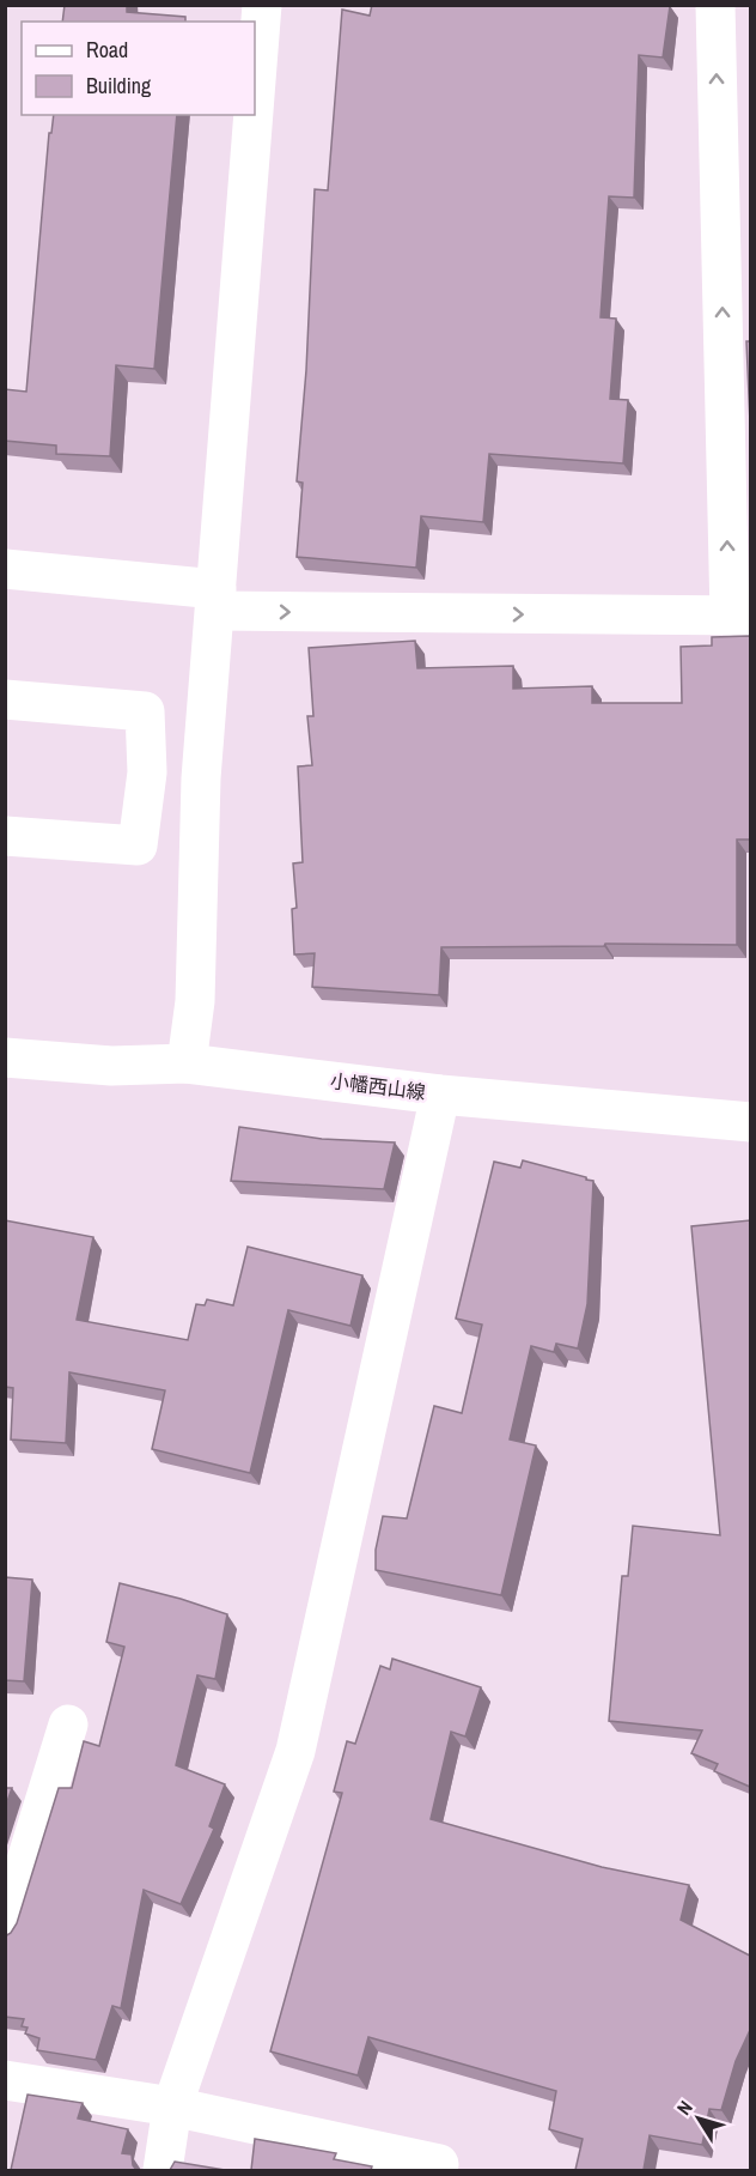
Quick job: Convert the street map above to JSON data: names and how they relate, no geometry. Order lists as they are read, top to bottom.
{
  "streets": {
    "street": ["小幡西山線"]
  },
  "legend": ["Road", "Building"],
  "north": "top left"
}
